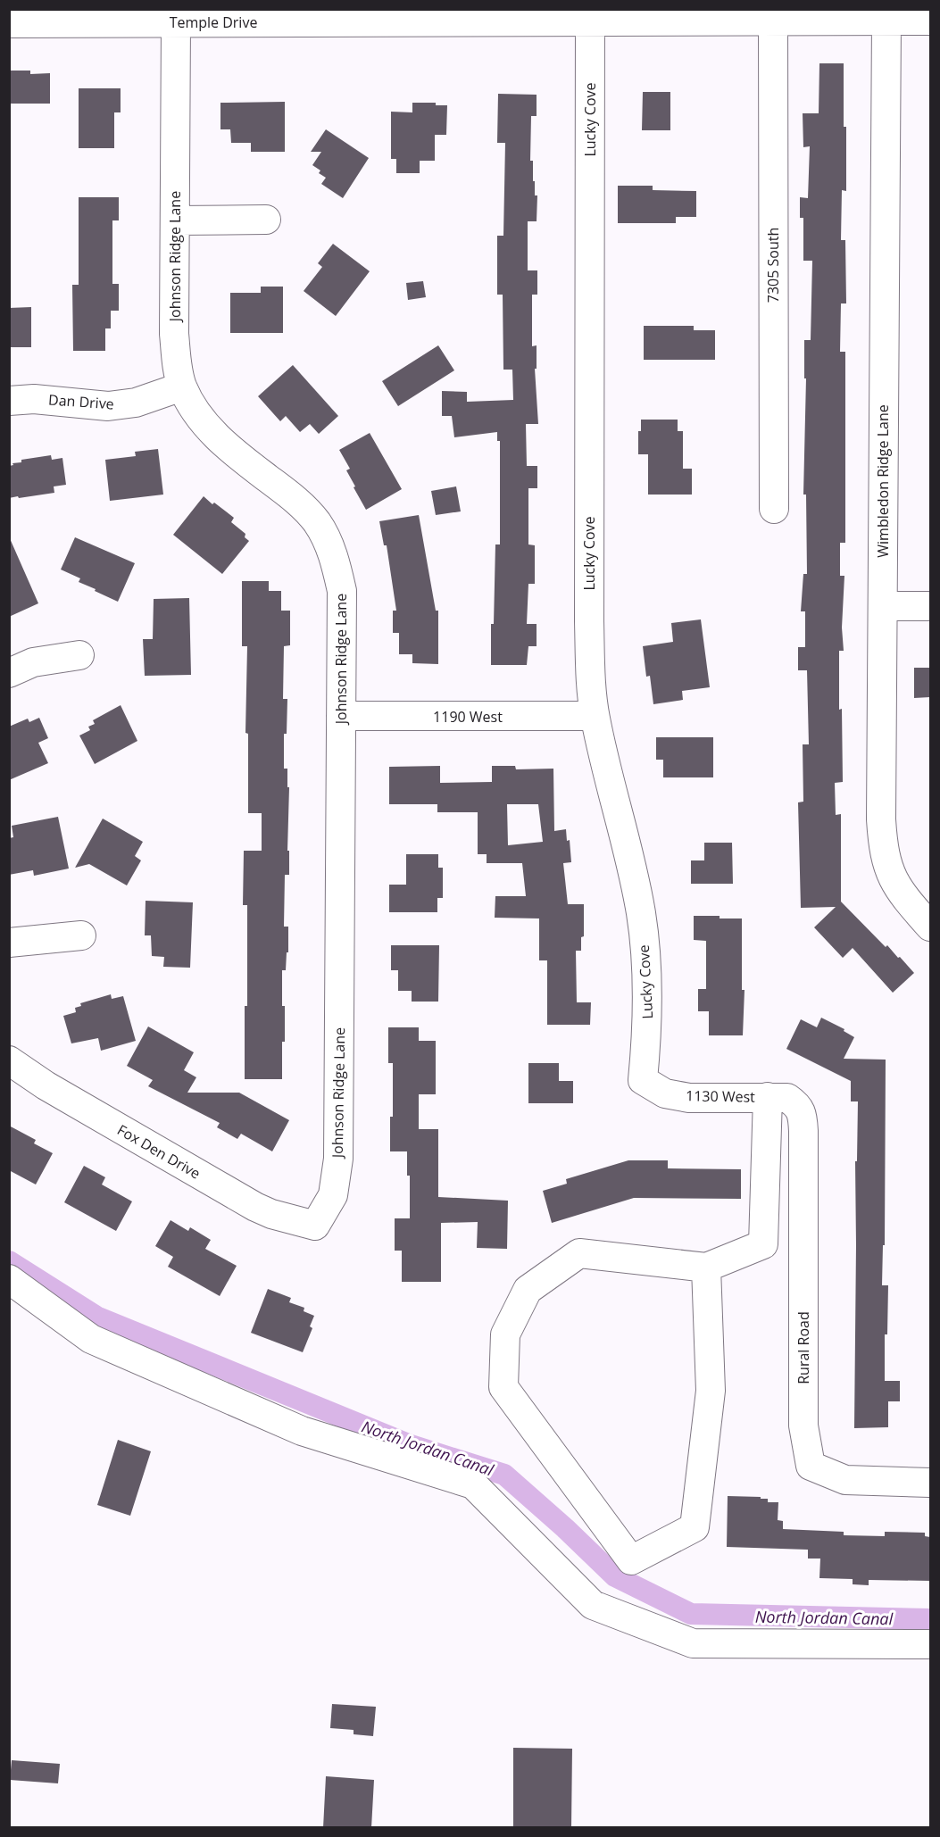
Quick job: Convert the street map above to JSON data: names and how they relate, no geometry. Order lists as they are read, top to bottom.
{
  "streets": {
    "street": [
      "Temple Drive",
      "Lucky Cove",
      "Johnson Ridge Lane",
      "7305 South",
      "Dan Drive",
      "Wimbledon Ridge Lane",
      "1190 West",
      "1130 West",
      "Fox Den Drive",
      "Rural Road"
    ]
  },
  "crossings": [
    ["Temple Drive", "Lucky Cove"],
    ["Temple Drive", "Johnson Ridge Lane"],
    ["Temple Drive", "7305 South"],
    ["Temple Drive", "Wimbledon Ridge Lane"],
    ["Lucky Cove", "1190 West"],
    ["Lucky Cove", "1130 West"],
    ["Johnson Ridge Lane", "Dan Drive"],
    ["Johnson Ridge Lane", "1190 West"],
    ["Johnson Ridge Lane", "Fox Den Drive"],
    ["1130 West", "Rural Road"]
  ],
  "water": ["North Jordan Canal"]
}
